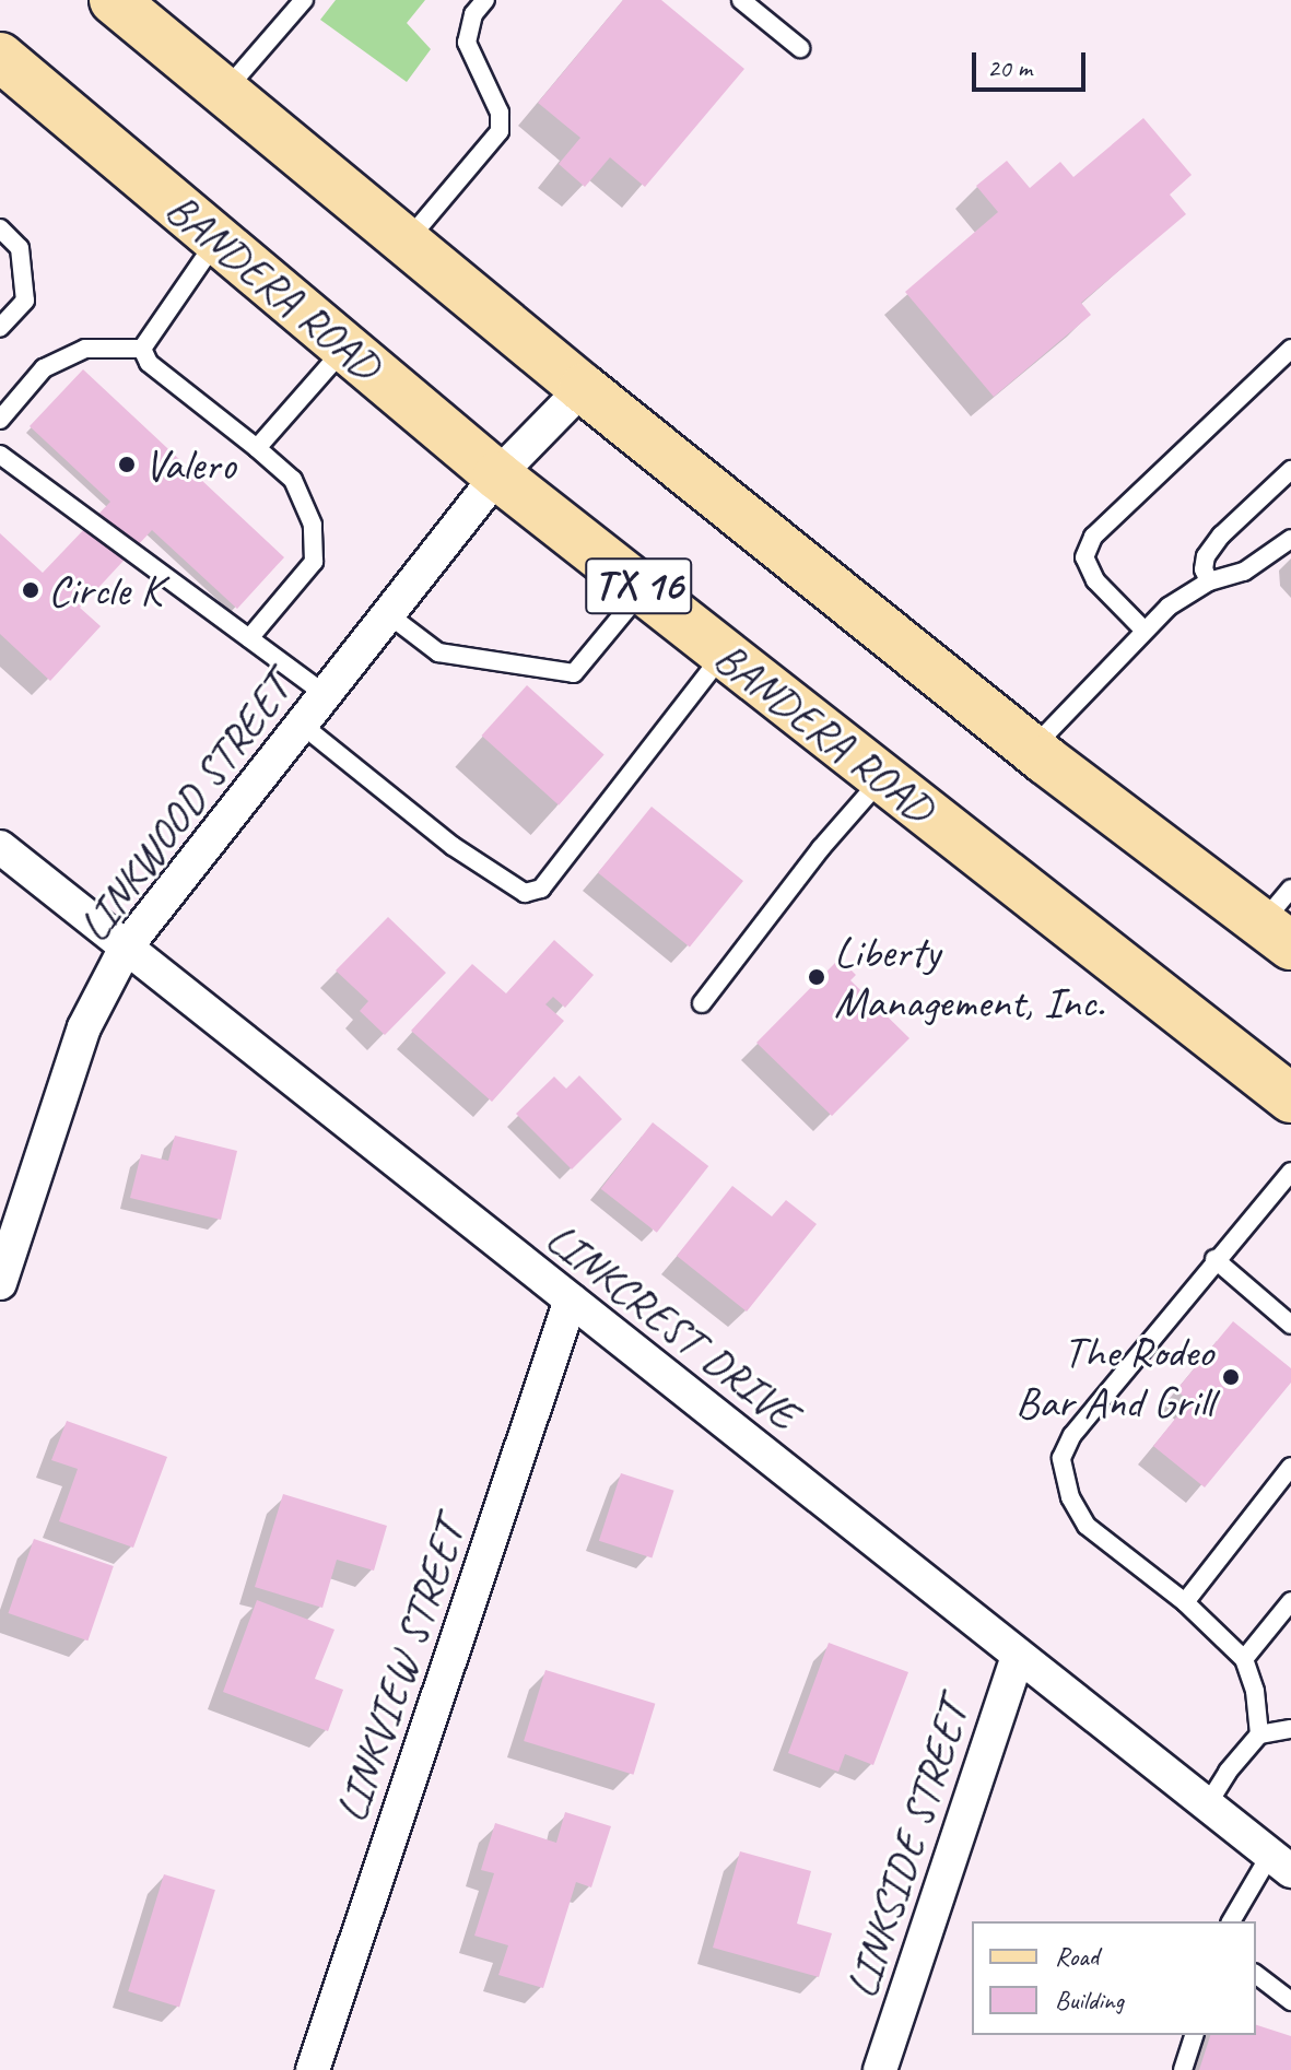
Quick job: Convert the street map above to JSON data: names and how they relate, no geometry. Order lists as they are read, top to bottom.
{
  "streets": {
    "main road": ["BANDERA ROAD", "TX 16"],
    "street": [
      "LINKWOOD STREET",
      "LINKCREST DRIVE",
      "LINKVIEW STREET",
      "LINKSIDE STREET"
    ]
  },
  "crossings": [
    ["BANDERA ROAD", "LINKWOOD STREET"],
    ["TX 16", "LINKWOOD STREET"],
    ["LINKWOOD STREET", "LINKCREST DRIVE"],
    ["LINKCREST DRIVE", "LINKVIEW STREET"],
    ["LINKCREST DRIVE", "LINKSIDE STREET"]
  ],
  "places": [
    "Valero",
    "Circle K",
    "Liberty Management, Inc.",
    "The Rodeo Bar And Grill"
  ],
  "legend": ["Road", "Building"],
  "scale_bar": "20 m"
}
